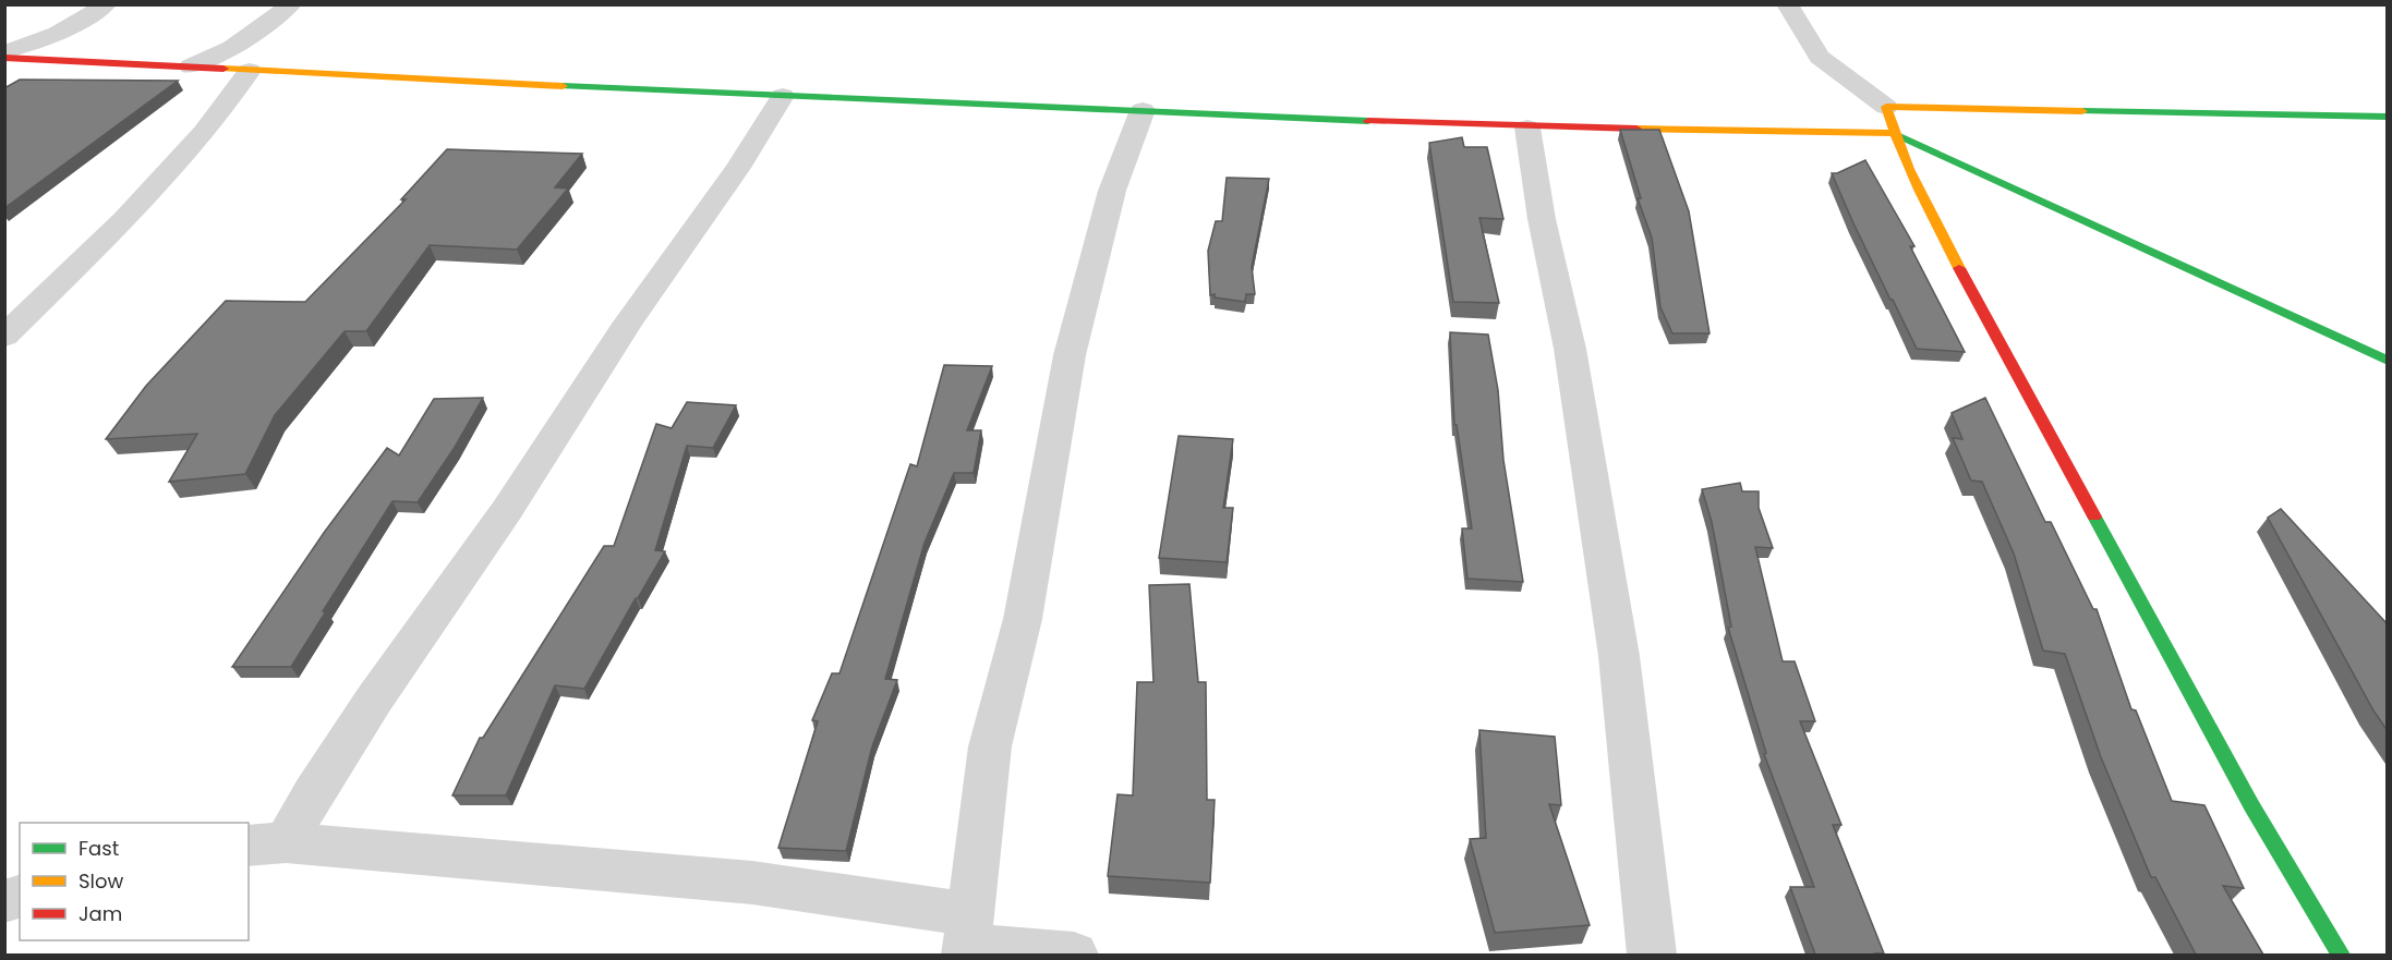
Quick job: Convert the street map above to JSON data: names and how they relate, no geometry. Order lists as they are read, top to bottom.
{
  "legend": ["Fast", "Slow", "Jam"]
}
